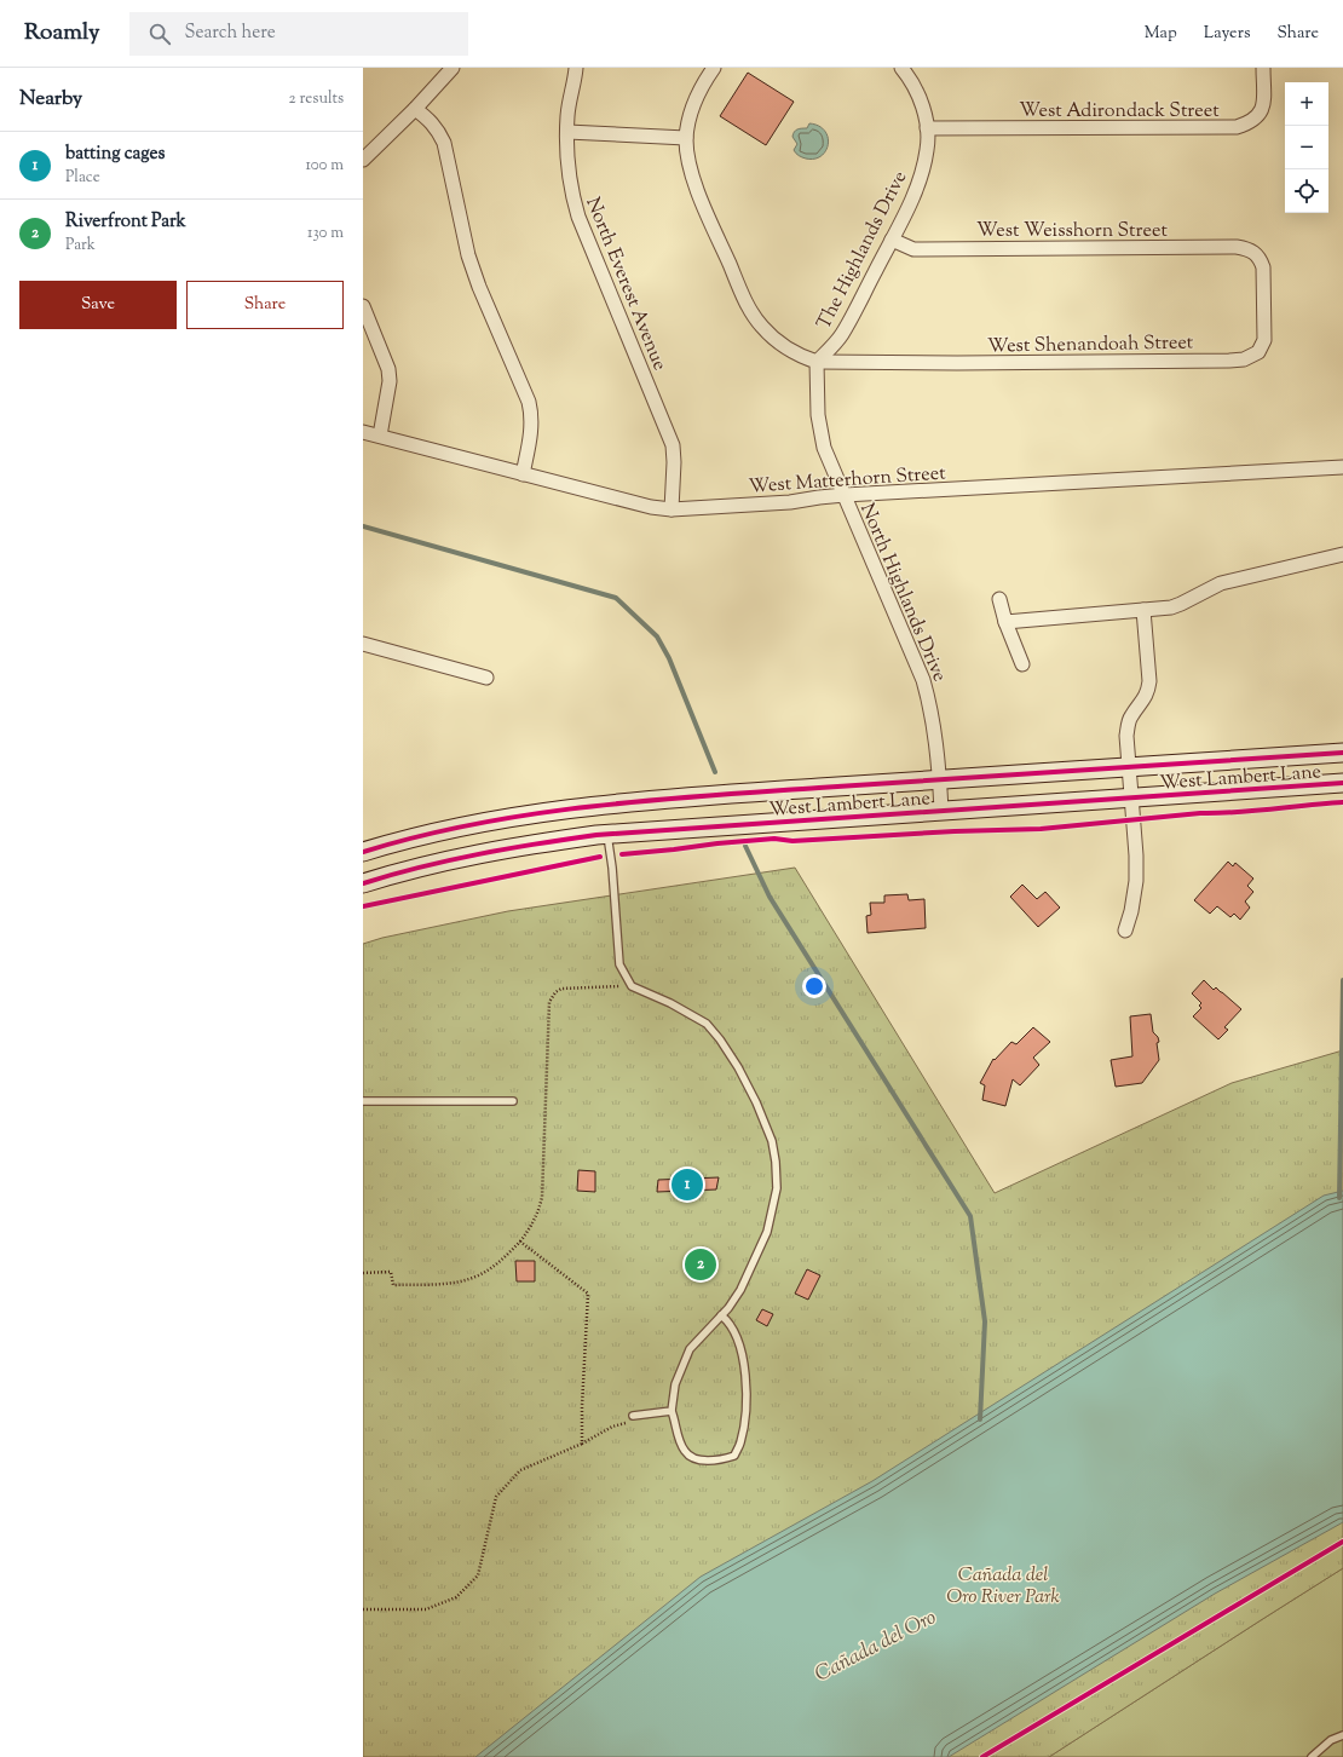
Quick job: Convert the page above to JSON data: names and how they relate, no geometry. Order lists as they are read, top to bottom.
{
  "streets": {
    "main road": ["West Lambert Lane"],
    "street": [
      "West Adirondack Street",
      "West Weisshorn Street",
      "The Highlands Drive",
      "North Everest Avenue",
      "West Shenandoah Street",
      "West Matterhorn Street",
      "North Highlands Drive"
    ]
  },
  "crossings": [
    ["West Adirondack Street", "The Highlands Drive"],
    ["West Weisshorn Street", "The Highlands Drive"],
    ["West Weisshorn Street", "West Shenandoah Street"],
    ["The Highlands Drive", "West Shenandoah Street"],
    ["The Highlands Drive", "North Highlands Drive"],
    ["North Everest Avenue", "West Matterhorn Street"],
    ["West Shenandoah Street", "North Highlands Drive"],
    ["West Matterhorn Street", "North Highlands Drive"],
    ["North Highlands Drive", "West Lambert Lane"]
  ],
  "water": ["Cañada del Oro"],
  "parks": ["Cañada del Oro River Park"],
  "page": {
    "header": "Roamly",
    "search": "Search here",
    "nav": ["Map", "Layers", "Share"],
    "heading": ["Nearby", "2 results"],
    "map_buttons": ["+", "−"],
    "list": [
      {
        "mark": "1",
        "name": "batting cages",
        "note": "Place",
        "value": "100 m"
      },
      {
        "mark": "2",
        "name": "Riverfront Park",
        "note": "Park",
        "value": "130 m"
      }
    ],
    "buttons": ["Save", "Share"],
    "pins": ["1", "2"]
  }
}
